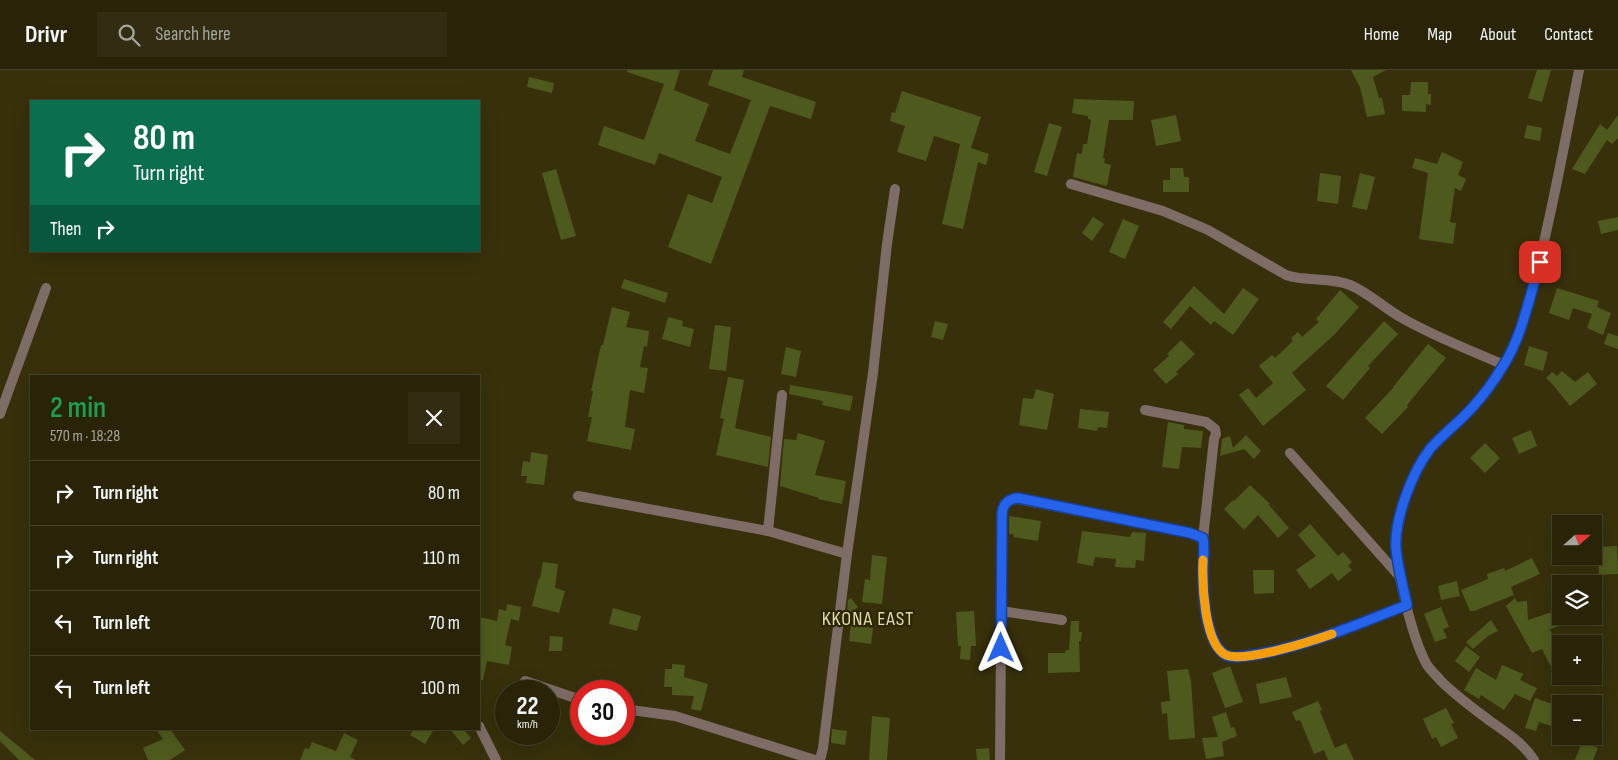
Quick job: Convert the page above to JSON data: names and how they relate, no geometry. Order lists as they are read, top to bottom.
{
  "districts": ["KKONA EAST"],
  "north": "right",
  "page": {
    "header": "Drivr",
    "search": "Search here",
    "nav": [
      "Home",
      "Map",
      "About",
      "Contact"
    ],
    "turn": ["80 m", "Turn right"],
    "then": "Then",
    "heading": ["2 min", "570 m · 18:28"],
    "list": [
      {
        "name": "Turn right",
        "value": "80 m"
      },
      {
        "name": "Turn right",
        "value": "110 m"
      },
      {
        "name": "Turn left",
        "value": "70 m"
      },
      {
        "name": "Turn left",
        "value": "100 m"
      }
    ],
    "map_buttons": ["+", "−"],
    "speed": "22 km/h",
    "limit": "30"
  }
}
